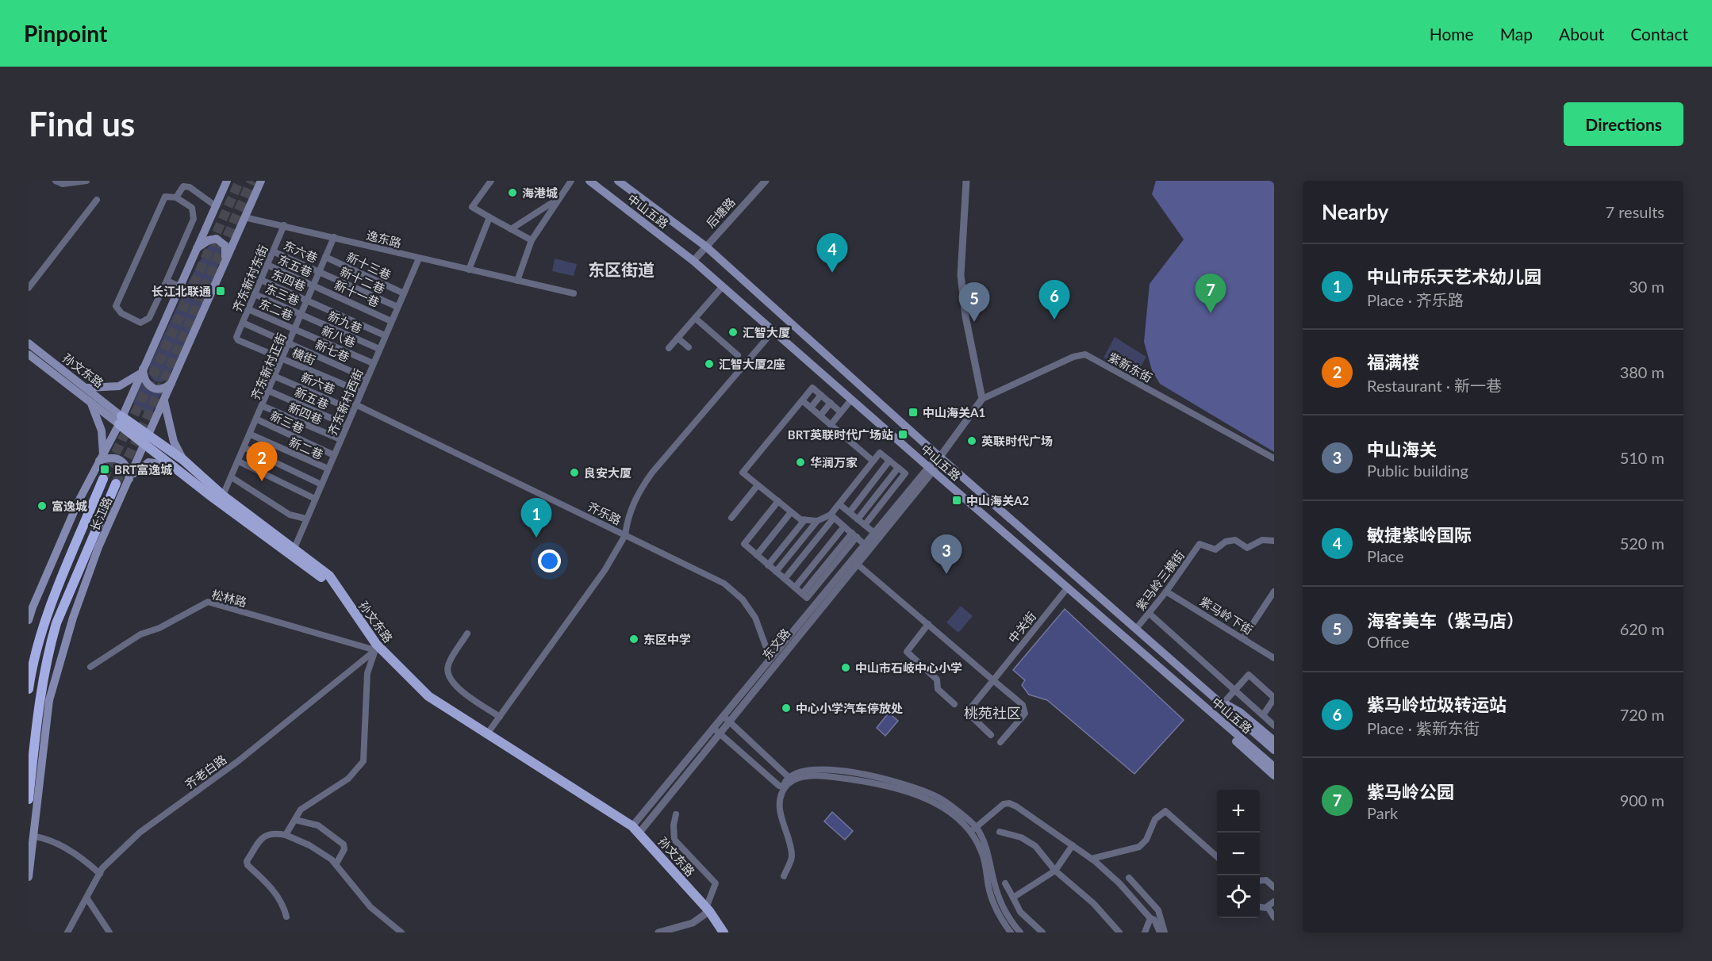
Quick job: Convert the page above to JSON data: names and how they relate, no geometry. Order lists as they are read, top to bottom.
{
  "streets": {
    "highway": ["长江路"],
    "main road": ["中山五路", "孙文东路"],
    "street": [
      "后塘路",
      "逸东路",
      "东六巷",
      "东五巷",
      "新十三巷",
      "齐东新村东街",
      "东四巷",
      "新十二巷",
      "新十一巷",
      "东三巷",
      "东二巷",
      "新九巷",
      "新八巷",
      "新七巷",
      "横街",
      "齐东新村正街",
      "紫新东街",
      "新六巷",
      "新五巷",
      "齐东新村西街",
      "新四巷",
      "新三巷",
      "新二巷",
      "齐乐路",
      "紫马岭三横街",
      "松林路",
      "紫马岭下街",
      "中关街",
      "东文路",
      "齐老白路"
    ]
  },
  "crossings": [
    ["中山五路", "后塘路"],
    ["中山五路", "紫马岭三横街"],
    ["中山五路", "中关街"],
    ["中山五路", "东文路"],
    ["逸东路", "齐东新村东街"],
    ["逸东路", "齐东新村正街"],
    ["逸东路", "齐东新村西街"],
    ["逸东路", "长江路"],
    ["东六巷", "齐东新村东街"],
    ["东六巷", "新十二巷"],
    ["东六巷", "齐东新村正街"],
    ["东五巷", "齐东新村东街"],
    ["东五巷", "新十一巷"],
    ["东五巷", "齐东新村正街"],
    ["新十三巷", "齐东新村正街"],
    ["新十三巷", "齐东新村西街"],
    ["齐东新村东街", "东四巷"],
    ["齐东新村东街", "东三巷"],
    ["齐东新村东街", "东二巷"],
    ["齐东新村东街", "新七巷"],
    ["齐东新村东街", "横街"],
    ["东四巷", "齐东新村正街"],
    ["东四巷", "齐东新村西街"],
    ["新十二巷", "齐东新村正街"],
    ["新十二巷", "齐东新村西街"],
    ["新十一巷", "齐东新村正街"],
    ["新十一巷", "齐东新村西街"],
    ["东三巷", "新九巷"],
    ["东三巷", "齐东新村正街"],
    ["东二巷", "新八巷"],
    ["东二巷", "齐东新村正街"],
    ["新九巷", "齐东新村正街"],
    ["新九巷", "齐东新村西街"],
    ["新八巷", "齐东新村正街"],
    ["新八巷", "齐东新村西街"],
    ["新七巷", "齐东新村正街"],
    ["新七巷", "齐东新村西街"],
    ["横街", "齐东新村正街"],
    ["横街", "齐东新村西街"],
    ["齐东新村正街", "孙文东路"],
    ["齐东新村正街", "新六巷"],
    ["齐东新村正街", "新五巷"],
    ["齐东新村正街", "新四巷"],
    ["齐东新村正街", "新三巷"],
    ["齐东新村正街", "新二巷"],
    ["孙文东路", "齐东新村西街"],
    ["孙文东路", "齐乐路"],
    ["孙文东路", "长江路"],
    ["孙文东路", "松林路"],
    ["孙文东路", "东文路"],
    ["孙文东路", "齐老白路"],
    ["新六巷", "齐东新村西街"],
    ["新六巷", "齐乐路"],
    ["新五巷", "齐东新村西街"],
    ["齐东新村西街", "新四巷"],
    ["齐东新村西街", "新三巷"],
    ["齐东新村西街", "新二巷"],
    ["齐东新村西街", "齐乐路"],
    ["紫马岭三横街", "紫马岭下街"],
    ["松林路", "齐老白路"]
  ],
  "districts": ["东区街道", "桃苑社区"],
  "places": {
    "other": [
      "海港城",
      "汇智大厦",
      "汇智大厦2座",
      "英联时代广场",
      "华润万家",
      "良安大厦",
      "富逸城",
      "东区中学",
      "中山市石岐中心小学",
      "中心小学汽车停放处"
    ],
    "transit": [
      "长江北联通",
      "中山海关A1",
      "BRT英联时代广场站",
      "BRT富逸城",
      "中山海关A2"
    ]
  },
  "page": {
    "header": "Pinpoint",
    "nav": [
      "Home",
      "Map",
      "About",
      "Contact"
    ],
    "buttons": "Directions",
    "title": "Find us",
    "heading": ["Nearby", "7 results"],
    "pins": [
      "4",
      "7",
      "6",
      "5",
      "2",
      "1",
      "3"
    ],
    "list": [
      {
        "mark": "1",
        "name": "中山市乐天艺术幼儿园",
        "note": "Place · 齐乐路",
        "value": "30 m"
      },
      {
        "mark": "2",
        "name": "福满楼",
        "note": "Restaurant · 新一巷",
        "value": "380 m"
      },
      {
        "mark": "3",
        "name": "中山海关",
        "note": "Public building",
        "value": "510 m"
      },
      {
        "mark": "4",
        "name": "敏捷紫岭国际",
        "note": "Place",
        "value": "520 m"
      },
      {
        "mark": "5",
        "name": "海客美车（紫马店）",
        "note": "Office",
        "value": "620 m"
      },
      {
        "mark": "6",
        "name": "紫马岭垃圾转运站",
        "note": "Place · 紫新东街",
        "value": "720 m"
      },
      {
        "mark": "7",
        "name": "紫马岭公园",
        "note": "Park",
        "value": "900 m"
      }
    ],
    "map_buttons": ["+", "−"]
  }
}
